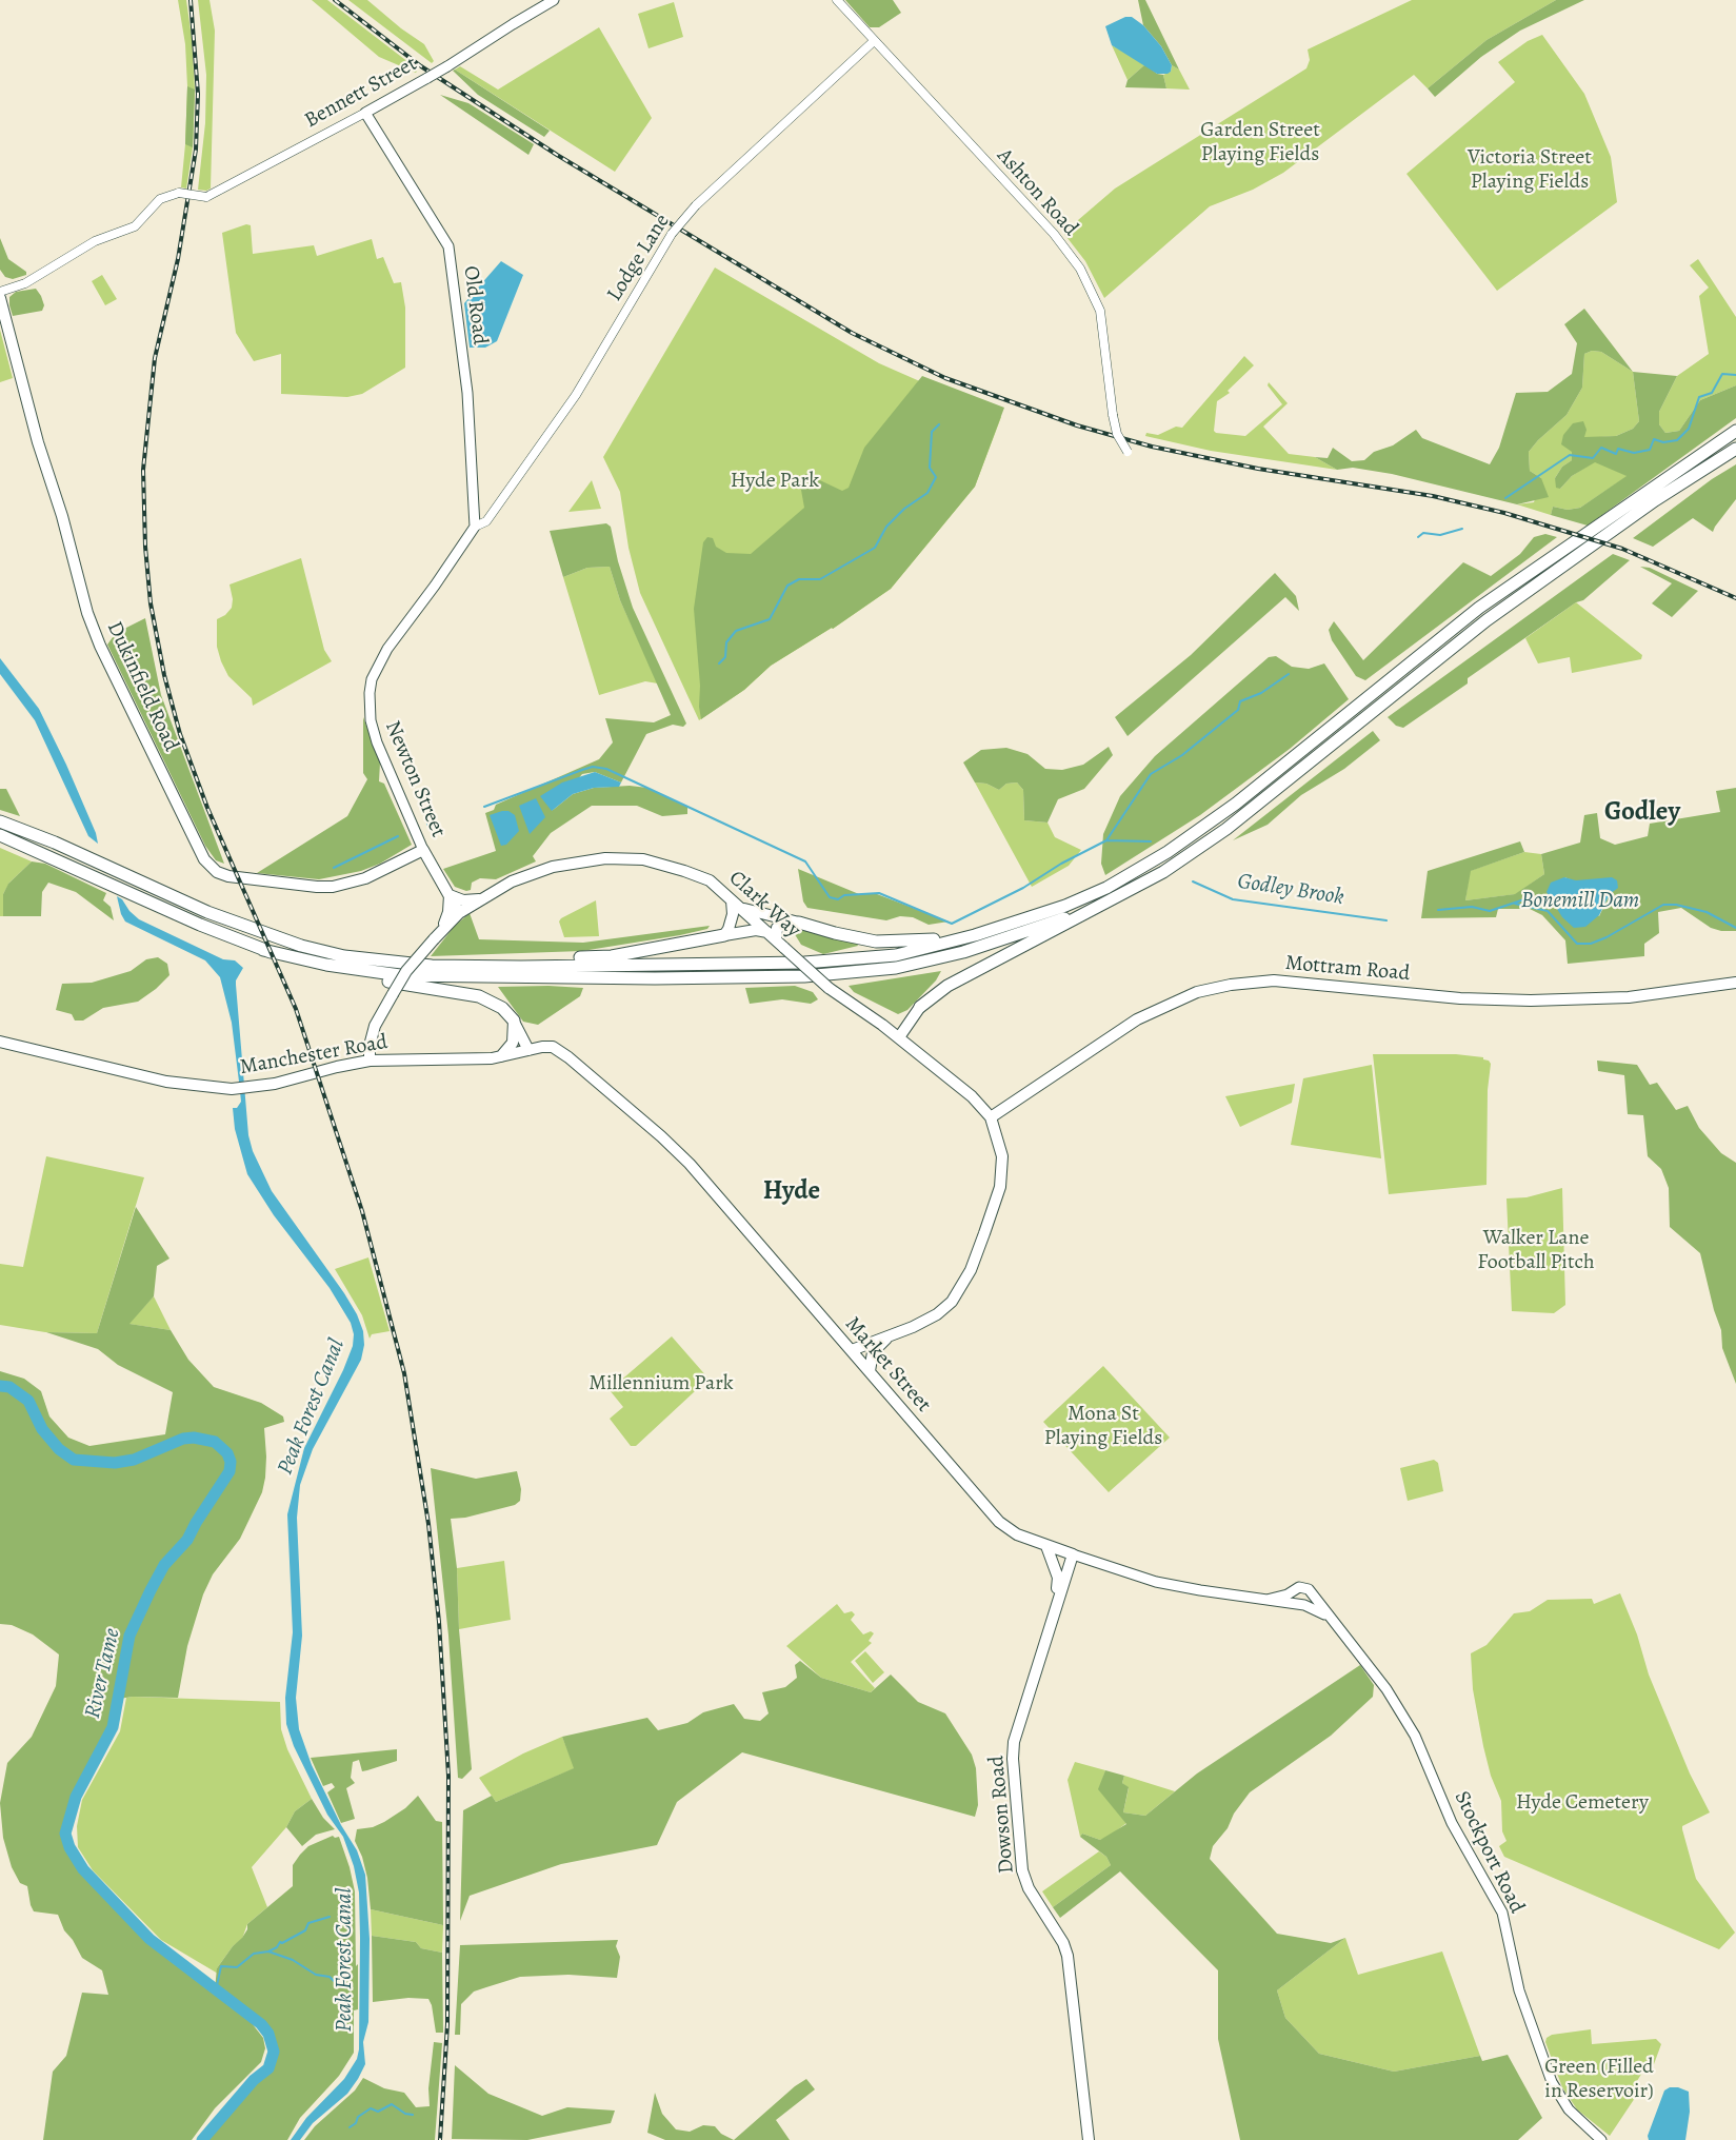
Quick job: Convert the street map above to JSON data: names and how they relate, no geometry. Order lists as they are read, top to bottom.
{
  "streets": {
    "main road": [
      "Bennett Street",
      "Old Road",
      "Dukinfield Road",
      "Newton Street",
      "Clark Way",
      "Mottram Road",
      "Manchester Road",
      "Market Street",
      "Dowson Road",
      "Stockport Road"
    ],
    "street": ["Ashton Road", "Lodge Lane"]
  },
  "crossings": [
    ["Bennett Street", "Old Road"],
    ["Ashton Road", "Lodge Lane"],
    ["Lodge Lane", "Old Road"],
    ["Lodge Lane", "Newton Street"],
    ["Old Road", "Newton Street"],
    ["Dukinfield Road", "Newton Street"],
    ["Newton Street", "Clark Way"],
    ["Clark Way", "Mottram Road"],
    ["Clark Way", "Manchester Road"],
    ["Manchester Road", "Market Street"],
    ["Market Street", "Dowson Road"],
    ["Market Street", "Stockport Road"]
  ],
  "districts": ["Godley", "Hyde"],
  "water": [
    "Godley Brook",
    "Bonemill Dam",
    "Peak Forest Canal",
    "River Tame"
  ],
  "parks": [
    "Garden Street Playing Fields",
    "Victoria Street Playing Fields",
    "Hyde Park",
    "Walker Lane Football Pitch",
    "Millennium Park",
    "Mona St Playing Fields",
    "Hyde Cemetery",
    "Green (Filled in Reservoir)"
  ]
}
